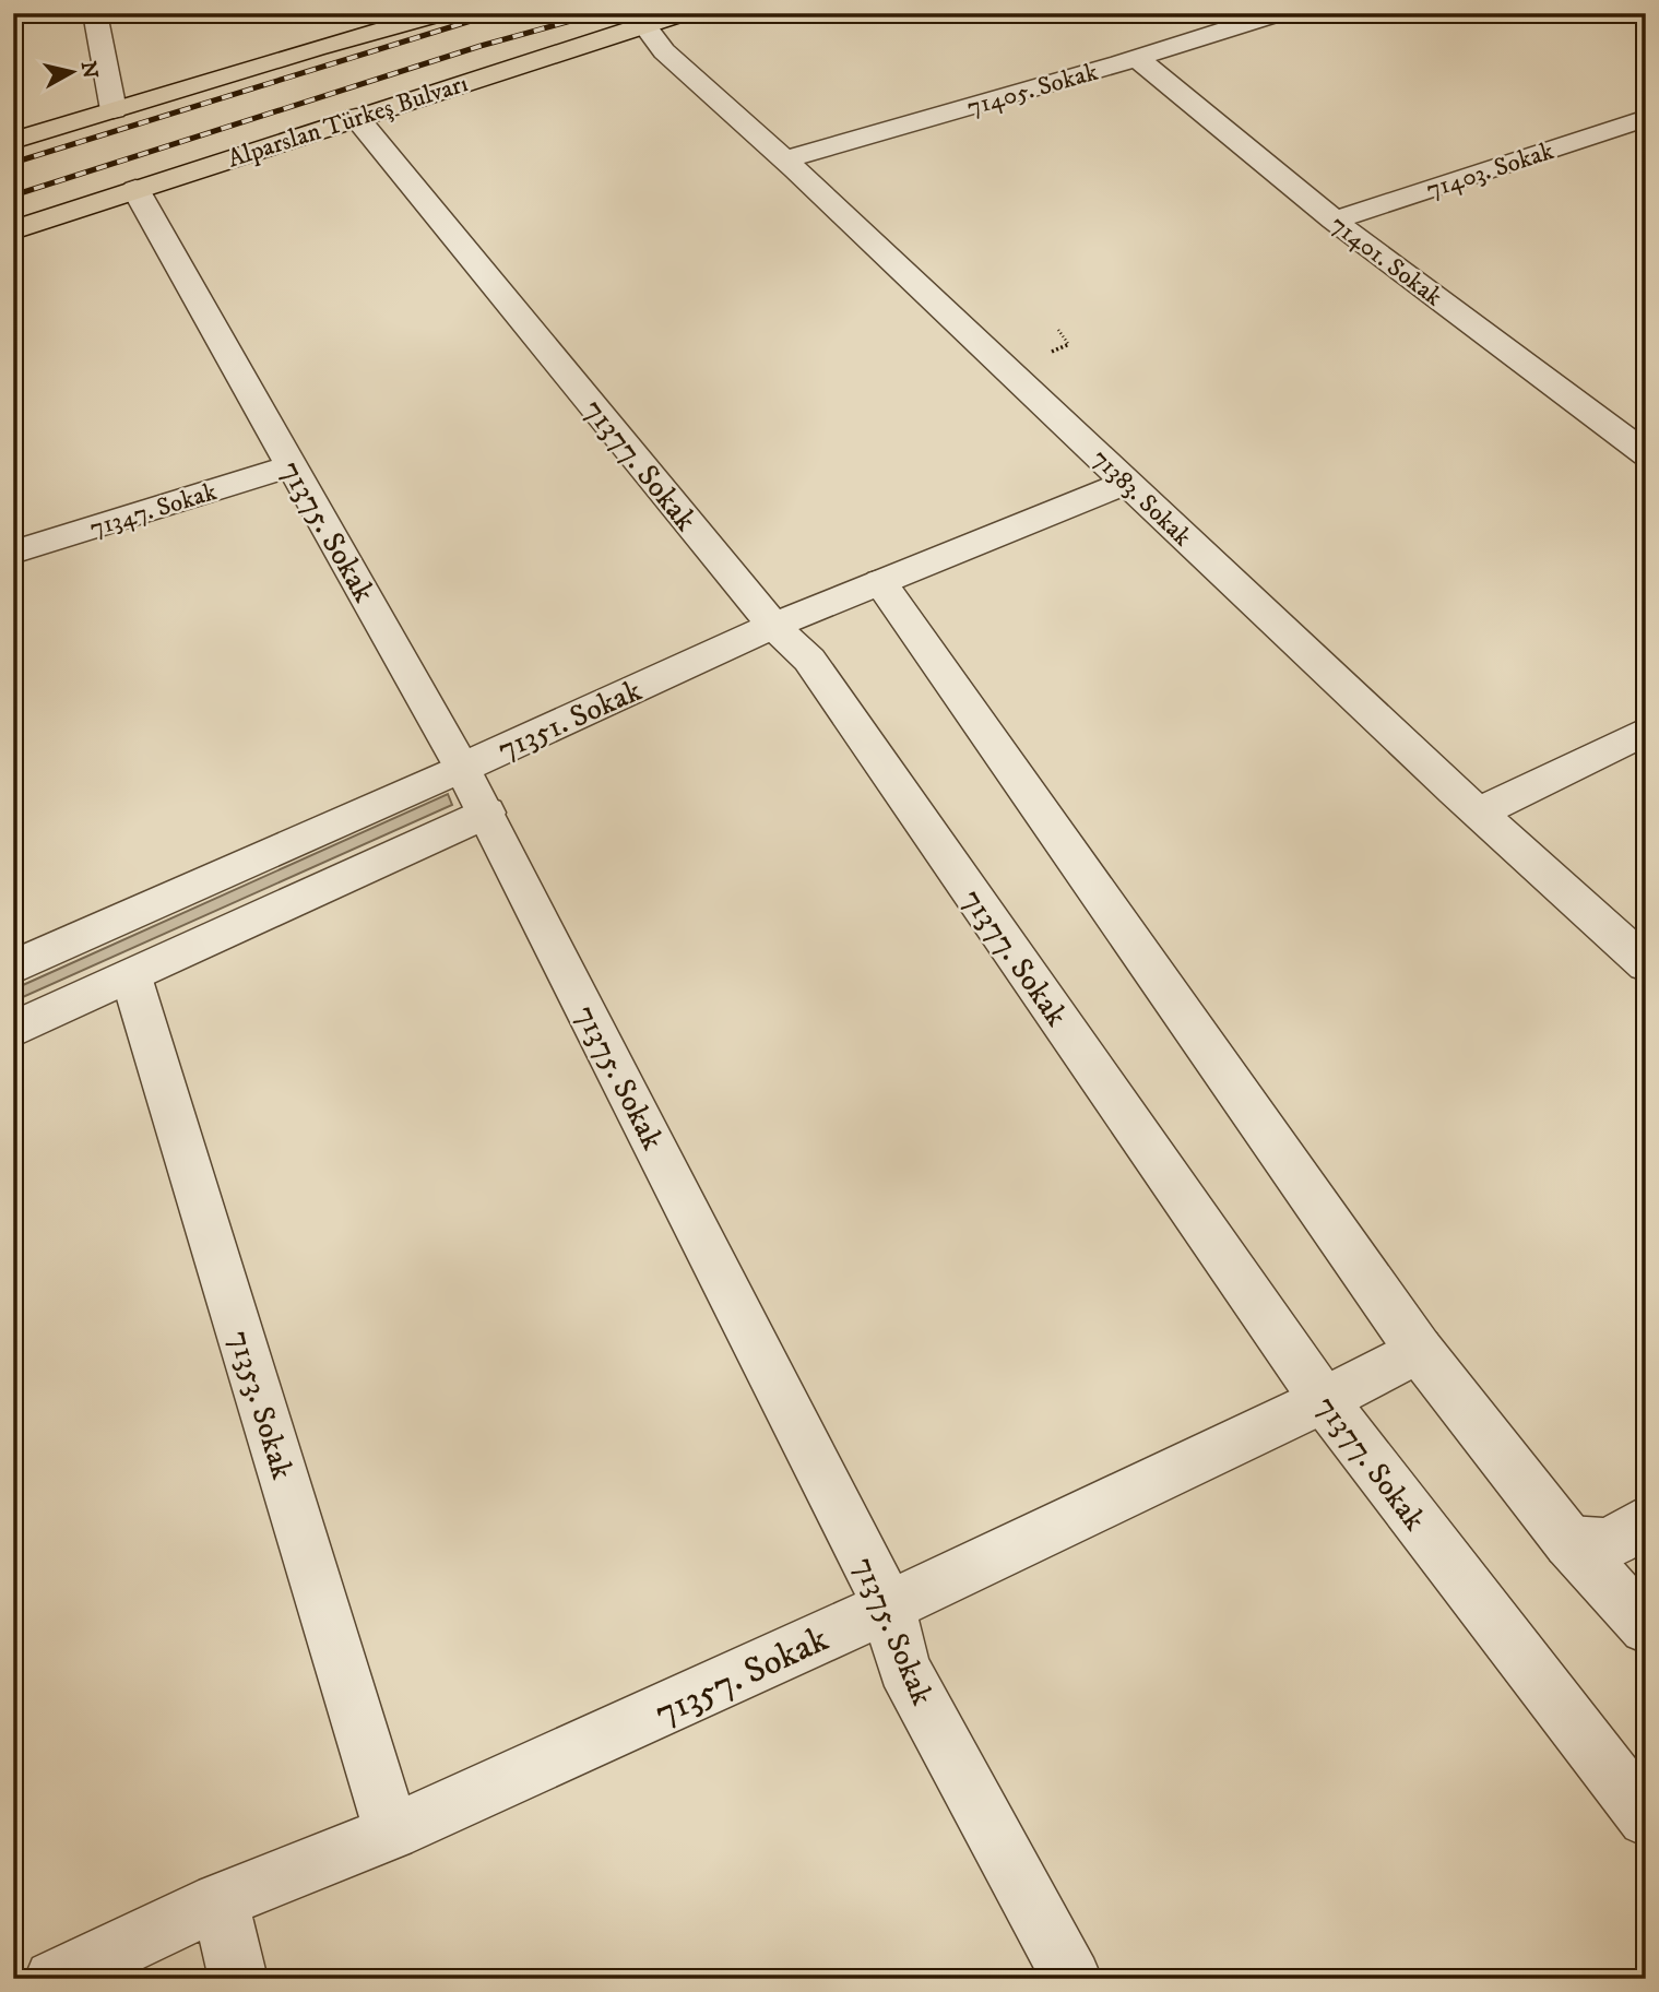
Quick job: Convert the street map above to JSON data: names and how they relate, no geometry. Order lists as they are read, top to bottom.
{
  "streets": {
    "main road": ["Alparslan Türkeş Bulvarı"],
    "street": [
      "71405. Sokak",
      "71403. Sokak",
      "71401. Sokak",
      "71377. Sokak",
      "71383. Sokak",
      "71347. Sokak",
      "71375. Sokak",
      "71351. Sokak",
      "71353. Sokak",
      "71357. Sokak"
    ]
  },
  "crossings": [
    ["71405. Sokak", "71401. Sokak"],
    ["71405. Sokak", "71383. Sokak"],
    ["Alparslan Türkeş Bulvarı", "71377. Sokak"],
    ["Alparslan Türkeş Bulvarı", "71383. Sokak"],
    ["Alparslan Türkeş Bulvarı", "71375. Sokak"],
    ["71403. Sokak", "71401. Sokak"],
    ["71377. Sokak", "71351. Sokak"],
    ["71377. Sokak", "71357. Sokak"],
    ["71383. Sokak", "71351. Sokak"],
    ["71347. Sokak", "71375. Sokak"],
    ["71375. Sokak", "71351. Sokak"],
    ["71375. Sokak", "71357. Sokak"],
    ["71353. Sokak", "71357. Sokak"]
  ],
  "north": "right"
}
